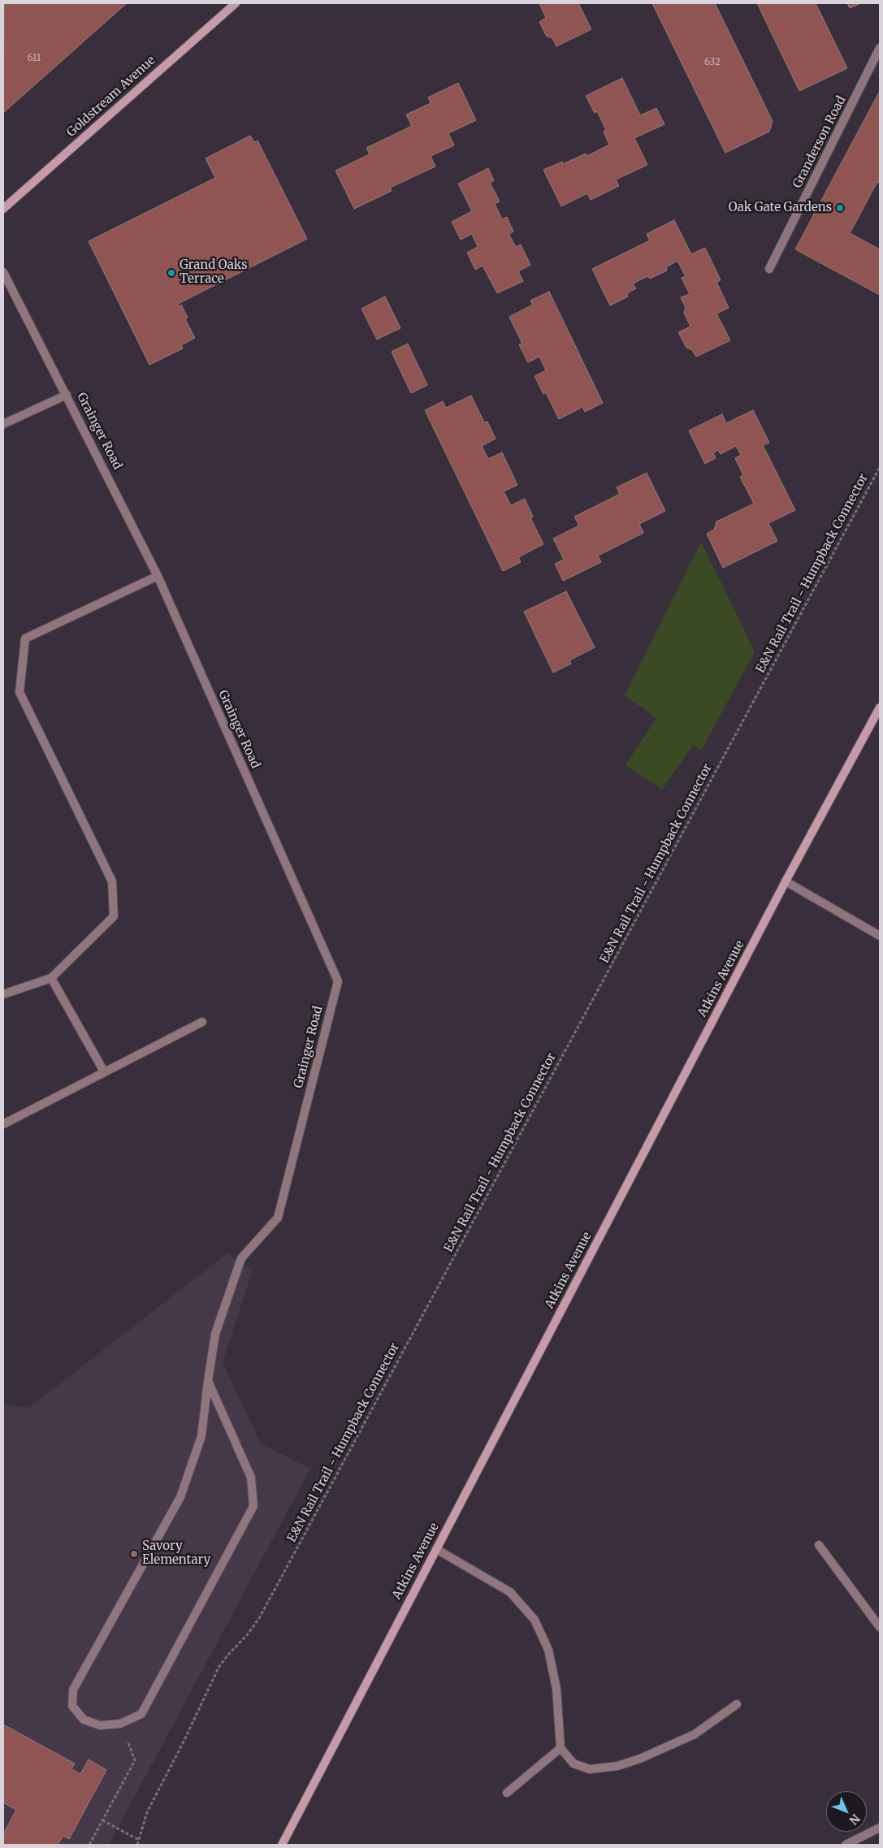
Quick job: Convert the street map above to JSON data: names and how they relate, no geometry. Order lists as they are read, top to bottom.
{
  "streets": {
    "street": [
      "Goldstream Avenue",
      "Granderson Road",
      "Grainger Road",
      "Atkins Avenue"
    ],
    "path": ["E&N Rail Trail - Humpback Connector"]
  },
  "places": ["Oak Gate Gardens", "Grand Oaks Terrace", "Savory Elementary"],
  "house_numbers": ["611", "632"],
  "north": "bottom right"
}
